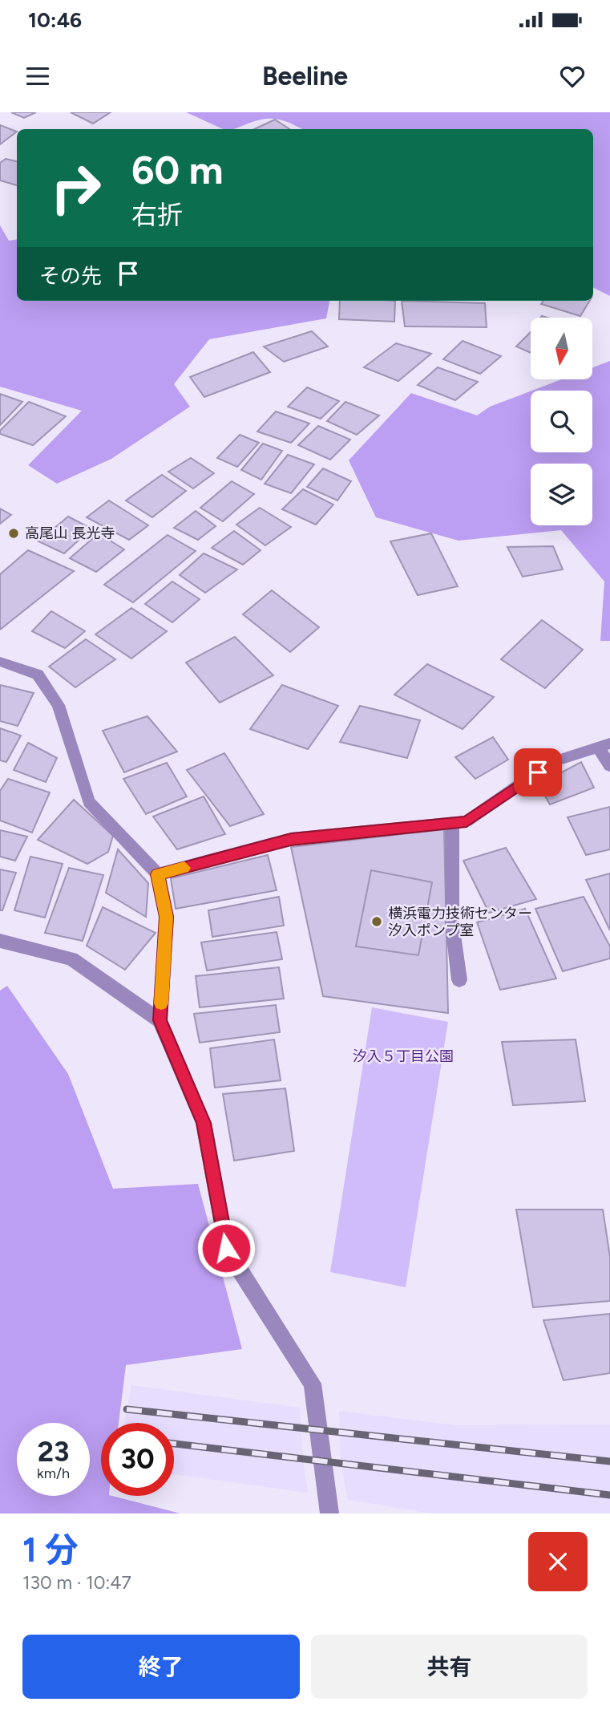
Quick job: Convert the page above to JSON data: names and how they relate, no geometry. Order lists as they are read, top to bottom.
{
  "parks": ["汐入５丁目公園"],
  "places": ["高尾山 長光寺", "横浜電力技術センター 汐入ポンプ室"],
  "north": "bottom",
  "page": {
    "status": "10:46",
    "header": "Beeline",
    "turn": ["60 m", "右折"],
    "then": "その先",
    "speed": "23 km/h",
    "limit": "30",
    "heading": ["1 分", "130 m · 10:47"],
    "buttons": ["終了", "共有"]
  }
}
